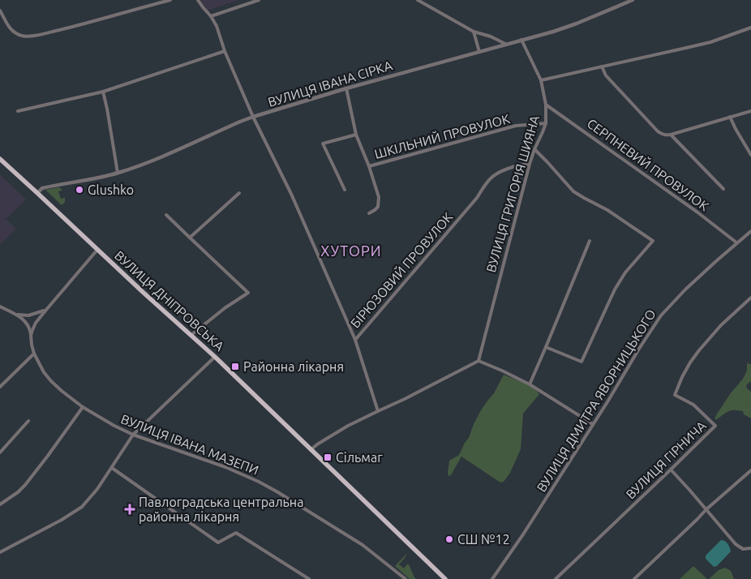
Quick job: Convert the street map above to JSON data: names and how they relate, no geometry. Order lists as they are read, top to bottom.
{
  "streets": {
    "highway": ["ВУЛИЦЯ ДНІПРОВСЬКА"],
    "street": [
      "ВУЛИЦЯ ІВАНА СІРКА",
      "ШКІЛЬНИЙ ПРОВУЛОК",
      "СЕРПНЕВИЙ ПРОВУЛОК",
      "ВУЛИЦЯ ГРИГОРІЯ ШИЯНА",
      "БІРЮЗОВИЙ ПРОВУЛОК",
      "ВУЛИЦЯ ДМИТРА ЯВОРНИЦЬКОГО",
      "ВУЛИЦЯ ІВАНА МАЗЕПИ",
      "ВУЛИЦЯ ГІРНИЧА"
    ]
  },
  "crossings": [
    ["ВУЛИЦЯ ІВАНА СІРКА", "ШКІЛЬНИЙ ПРОВУЛОК"],
    ["ВУЛИЦЯ ІВАНА СІРКА", "ВУЛИЦЯ ГРИГОРІЯ ШИЯНА"],
    ["ВУЛИЦЯ ІВАНА СІРКА", "БІРЮЗОВИЙ ПРОВУЛОК"],
    ["ВУЛИЦЯ ІВАНА СІРКА", "ВУЛИЦЯ ДНІПРОВСЬКА"],
    ["ШКІЛЬНИЙ ПРОВУЛОК", "ВУЛИЦЯ ГРИГОРІЯ ШИЯНА"],
    ["СЕРПНЕВИЙ ПРОВУЛОК", "ВУЛИЦЯ ГРИГОРІЯ ШИЯНА"],
    ["СЕРПНЕВИЙ ПРОВУЛОК", "ВУЛИЦЯ ДМИТРА ЯВОРНИЦЬКОГО"],
    ["ВУЛИЦЯ ГРИГОРІЯ ШИЯНА", "БІРЮЗОВИЙ ПРОВУЛОК"]
  ],
  "districts": ["ХУТОРИ"],
  "places": {
    "other": ["Glushko", "СШ №12"],
    "transit": ["Районна лікарня", "Сільмаг"],
    "health": ["Павлоградська центральна районна лікарня"]
  }
}
